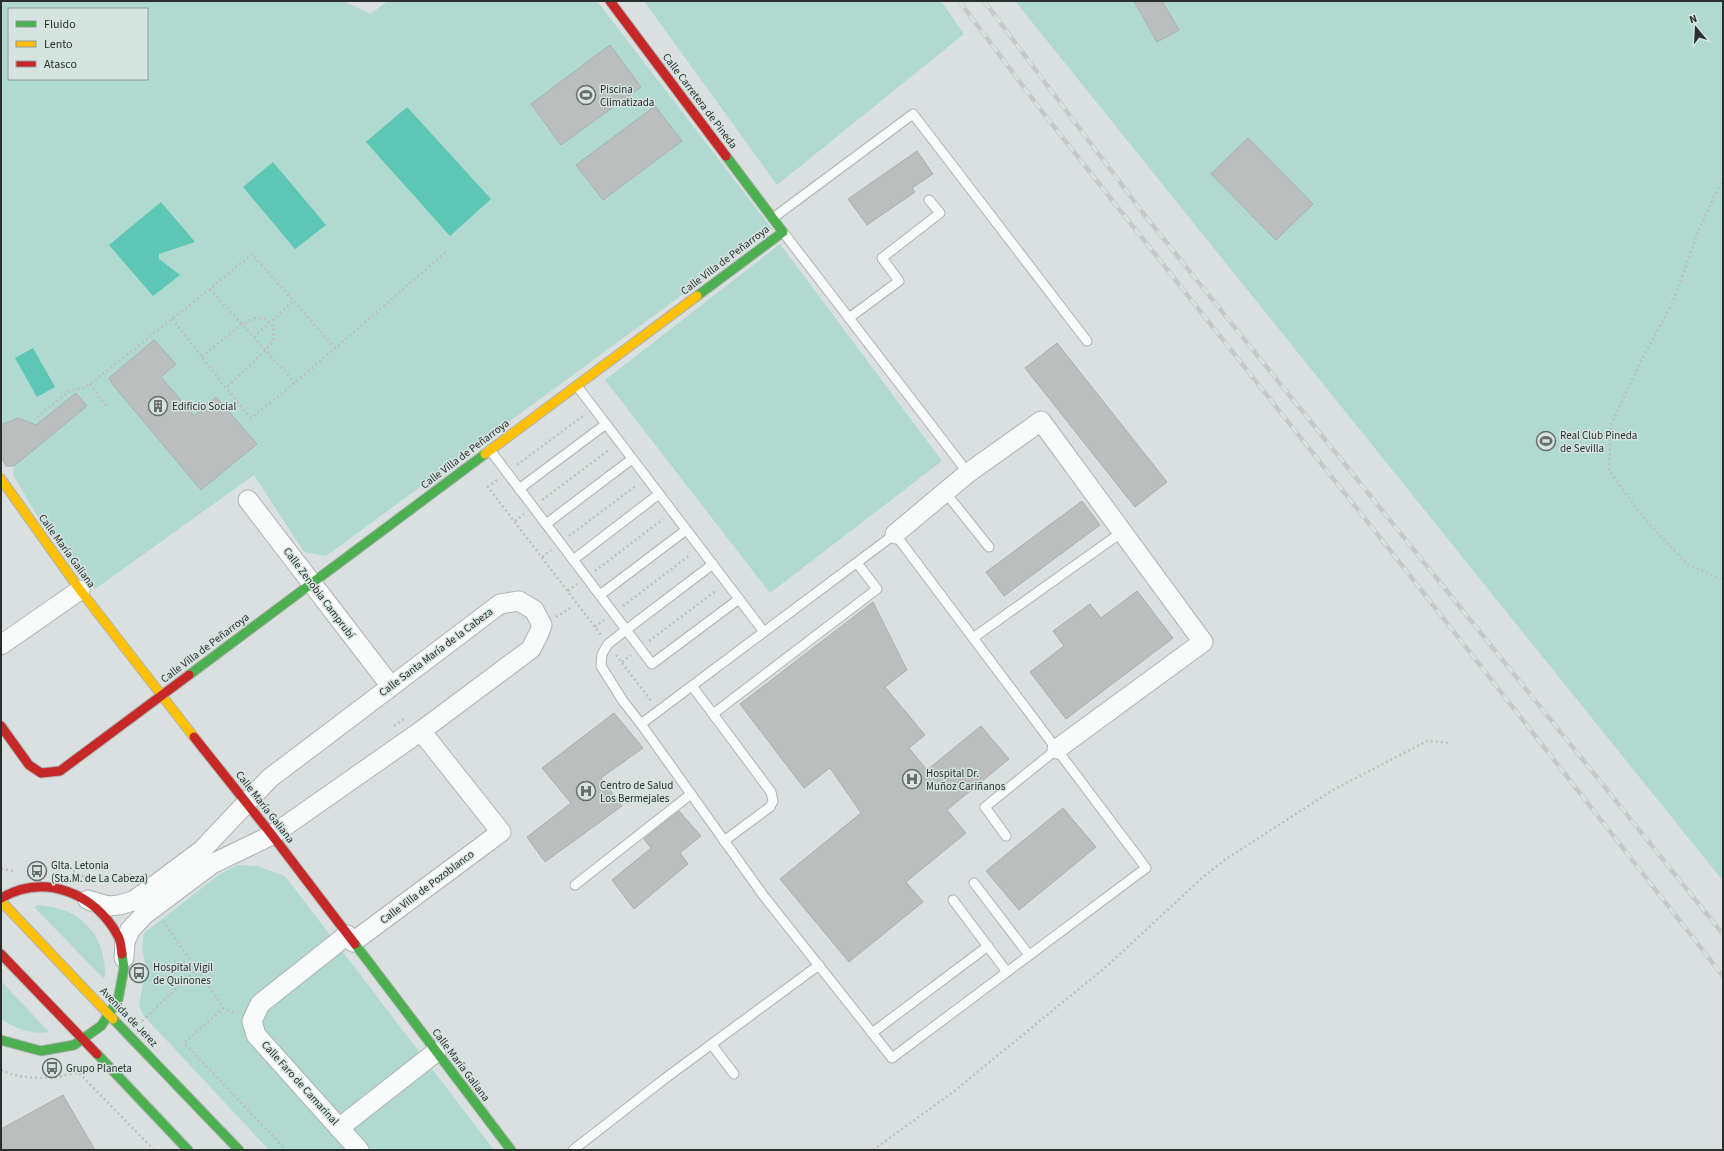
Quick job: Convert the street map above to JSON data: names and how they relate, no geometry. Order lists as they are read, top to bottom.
{
  "streets": {
    "street": [
      "Calle Carretera de Pineda",
      "Calle Villa de Peñarroya",
      "Calle María Galiana",
      "Calle Zenobia Camprubí",
      "Calle Santa María de la Cabeza",
      "Calle Villa de Pozoblanco",
      "Avenida de Jerez",
      "Calle Faro de Camarinal"
    ]
  },
  "crossings": [
    ["Calle Carretera de Pineda", "Calle Villa de Peñarroya"],
    ["Calle Villa de Peñarroya", "Calle María Galiana"],
    ["Calle Villa de Peñarroya", "Calle Zenobia Camprubí"],
    ["Calle María Galiana", "Calle Santa María de la Cabeza"],
    ["Calle María Galiana", "Calle Villa de Pozoblanco"],
    ["Calle Zenobia Camprubí", "Calle Santa María de la Cabeza"],
    ["Calle Santa María de la Cabeza", "Calle Villa de Pozoblanco"]
  ],
  "places": {
    "sports": ["Piscina Climatizada", "Real Club Pineda de Sevilla"],
    "building": ["Edificio Social"],
    "hospital": ["Hospital Dr. Muñoz Cariñanos", "Centro de Salud Los Bermejales"],
    "bus stop": ["Glta. Letonia (Sta.M. de La Cabeza)", "Hospital Vigil de Quinones", "Grupo Planeta"]
  },
  "legend": ["Fluido", "Lento", "Atasco"],
  "north": "top"
}
